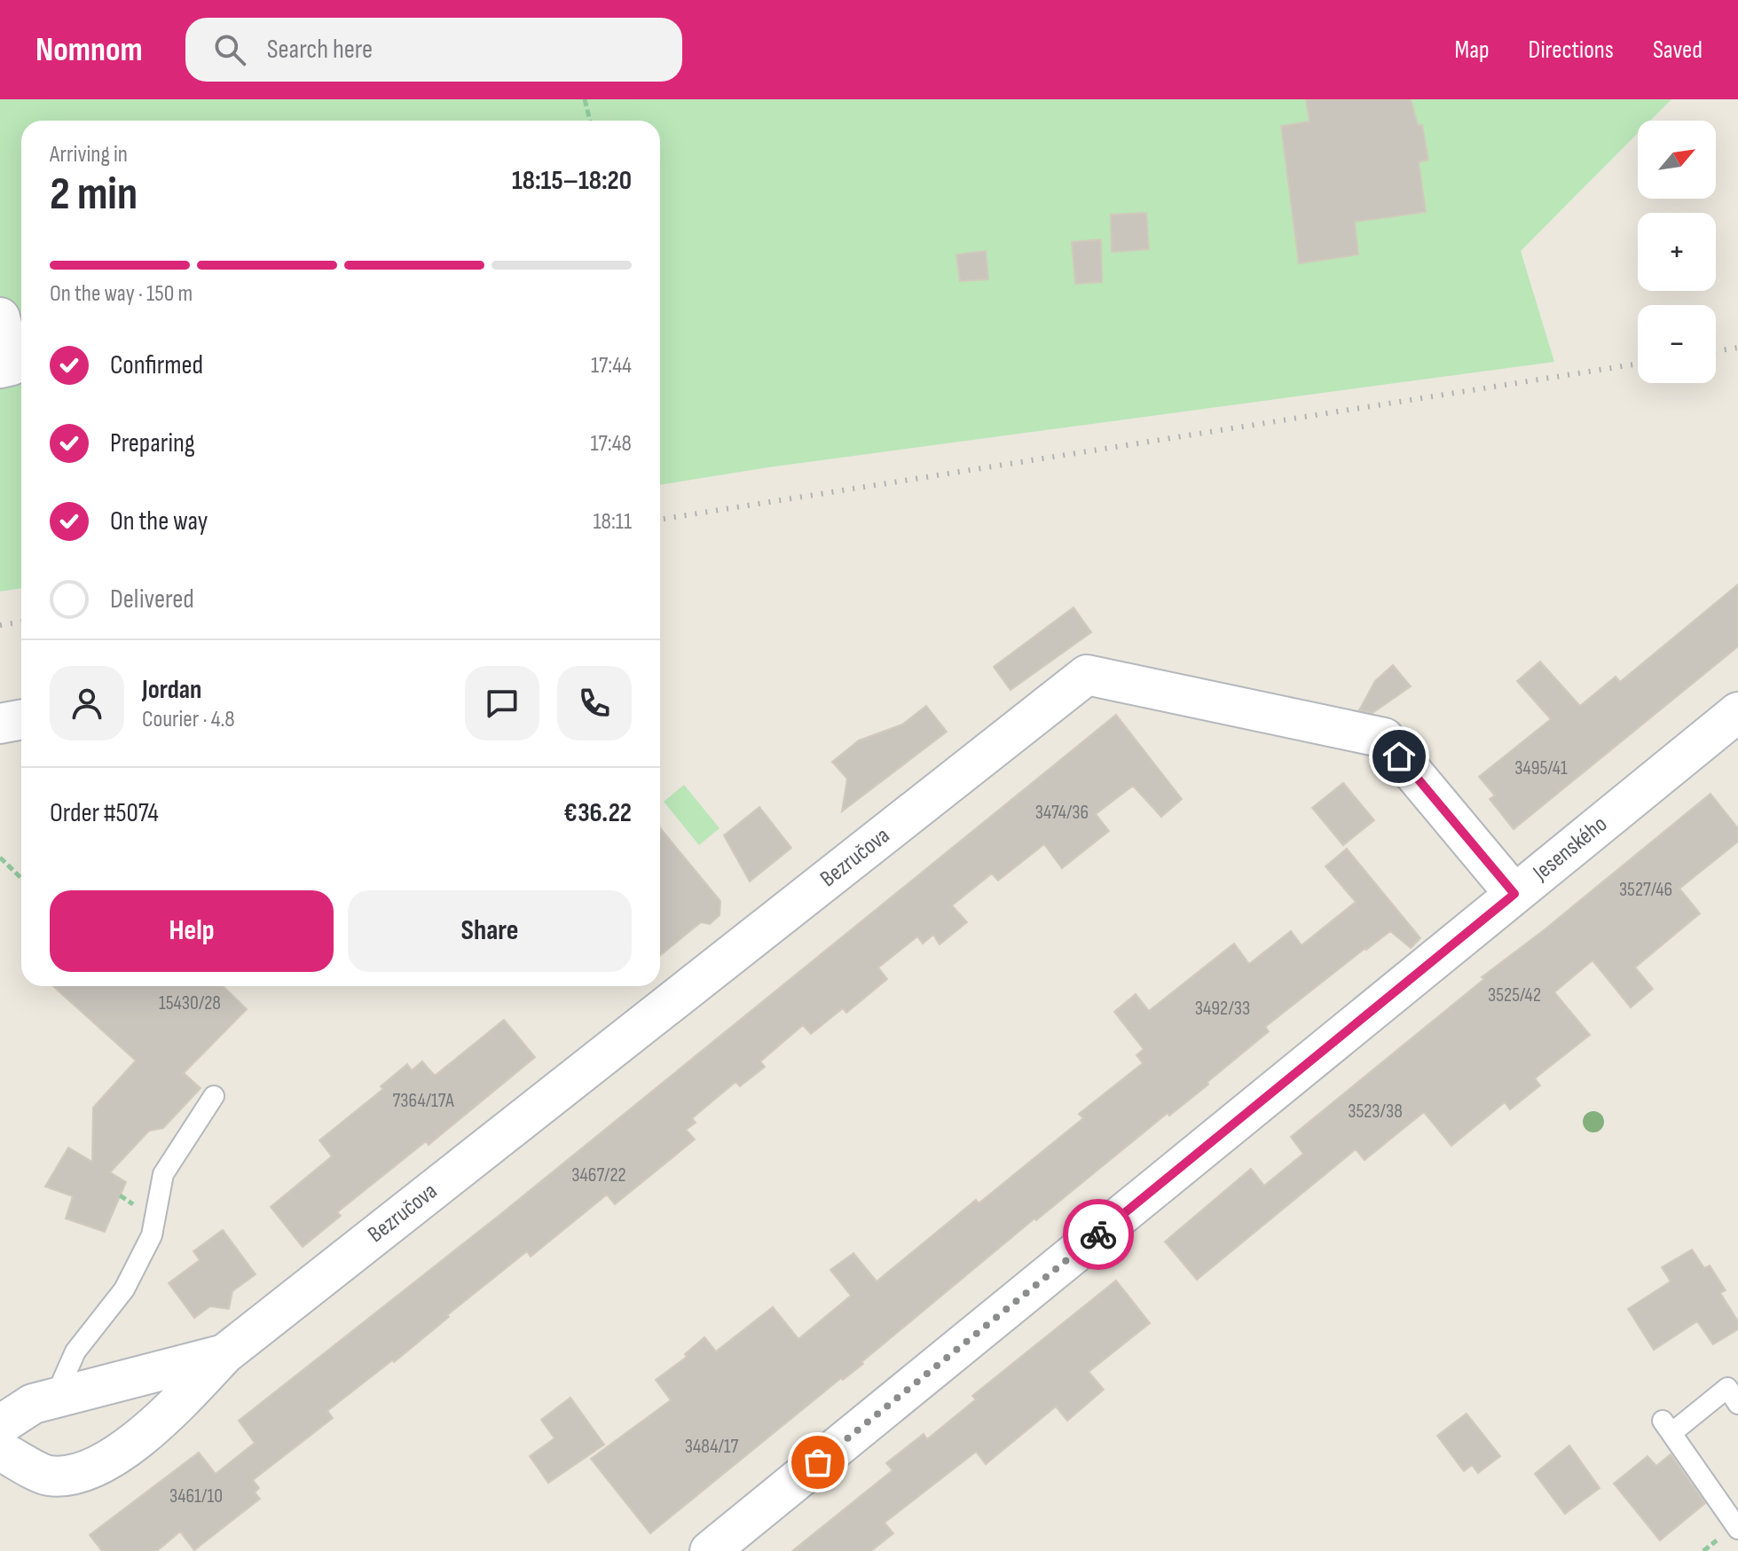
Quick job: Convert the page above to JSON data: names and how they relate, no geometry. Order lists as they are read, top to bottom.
{
  "streets": {
    "street": ["Jesenského", "Bezručova"]
  },
  "crossings": [
    ["Jesenského", "Bezručova"]
  ],
  "house_numbers": [
    "3495/41",
    "3474/36",
    "3527/46",
    "3525/42",
    "15430/28",
    "3492/33",
    "7364/17A",
    "3523/38",
    "3467/22",
    "3484/17",
    "3461/10"
  ],
  "north": "top right",
  "page": {
    "header": "Nomnom",
    "search": "Search here",
    "nav": ["Map", "Directions", "Saved"],
    "map_buttons": ["+", "−"],
    "heading": ["2 min", "Arriving in", "18:15–18:20"],
    "panel": [
      "Jordan",
      "Courier · 4.8",
      "Order #5074",
      "€36.22"
    ],
    "bar": "On the way · 150 m",
    "list": [
      ["Confirmed", "17:44"],
      ["Preparing", "17:48"],
      ["On the way", "18:11"],
      "Delivered"
    ],
    "buttons": ["Help", "Share"]
  }
}
